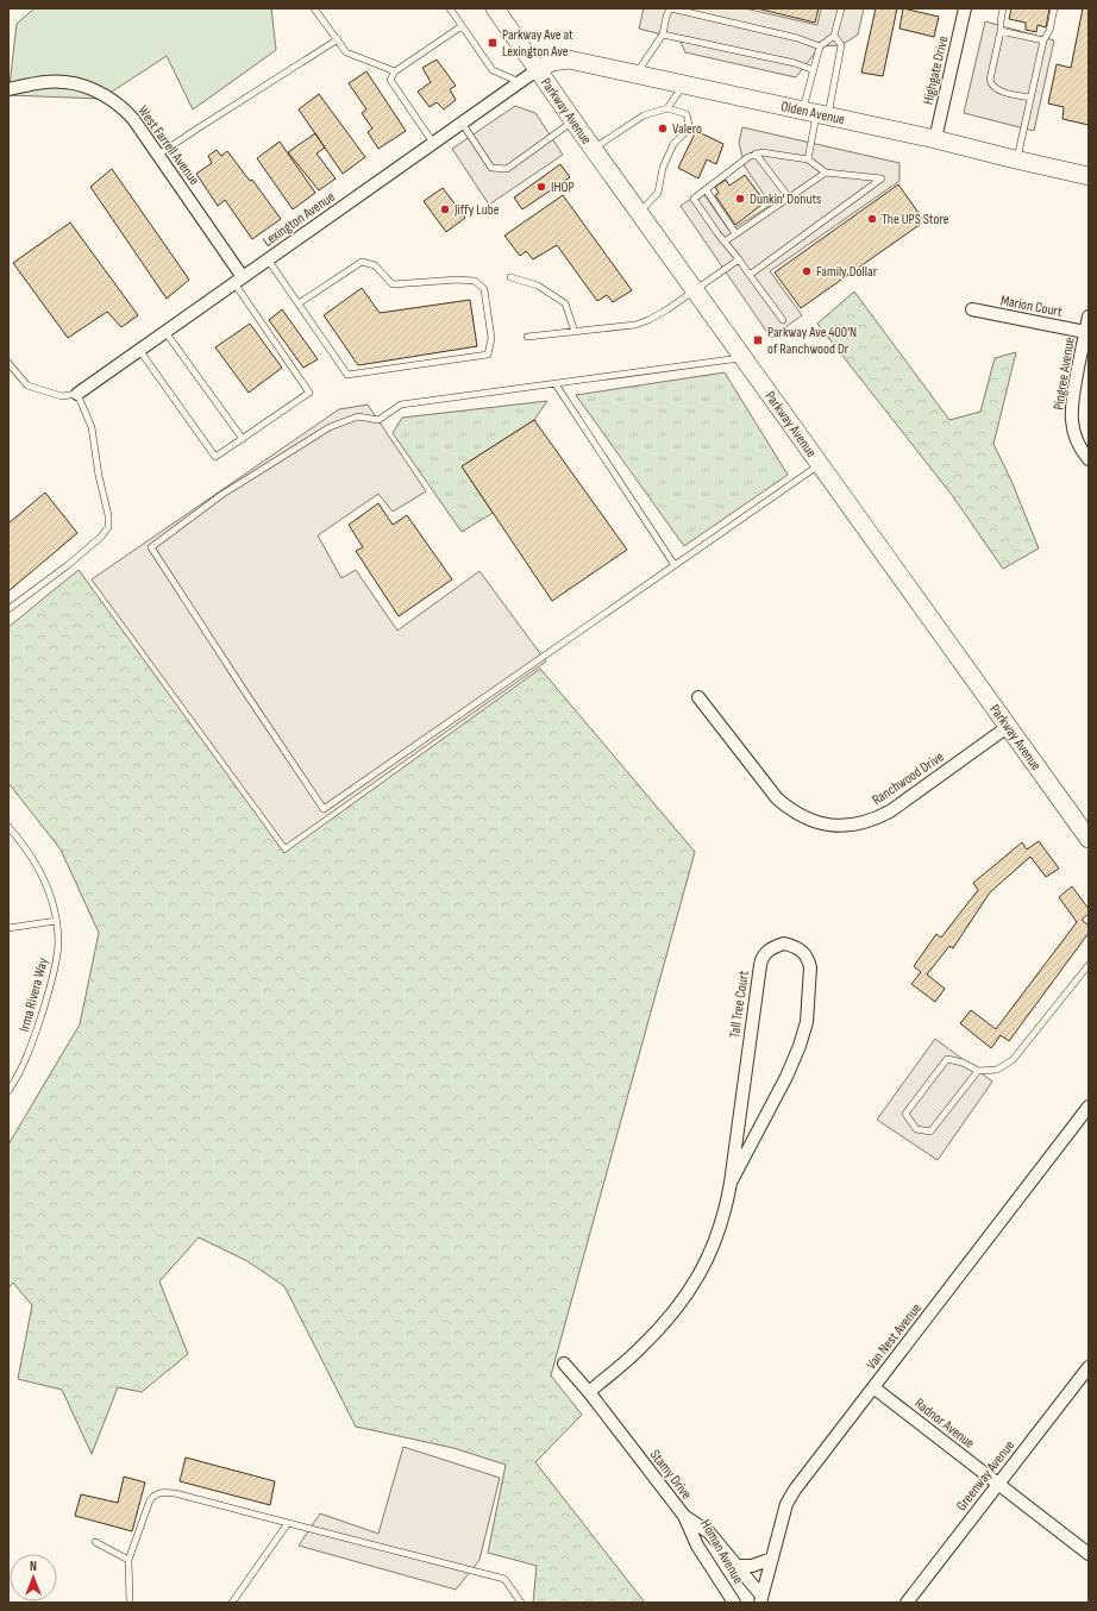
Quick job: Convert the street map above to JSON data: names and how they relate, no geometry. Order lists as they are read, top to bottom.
{
  "streets": {
    "main road": ["Parkway Avenue", "Olden Avenue"],
    "street": [
      "Highgate Drive",
      "West Farrell Avenue",
      "Lexington Avenue",
      "Marion Court",
      "Pingree Avenue",
      "Ranchwood Drive",
      "Tall Tree Court",
      "Van Nest Avenue",
      "Radnor Avenue",
      "Stamy Drive",
      "Greenway Avenue",
      "Homan Avenue"
    ],
    "lane": ["Irma Rivera Way"]
  },
  "crossings": [
    ["Highgate Drive", "Olden Avenue"],
    ["Parkway Avenue", "Olden Avenue"],
    ["Parkway Avenue", "Lexington Avenue"],
    ["Parkway Avenue", "Ranchwood Drive"],
    ["Olden Avenue", "Lexington Avenue"],
    ["West Farrell Avenue", "Lexington Avenue"],
    ["Marion Court", "Pingree Avenue"],
    ["Tall Tree Court", "Stamy Drive"],
    ["Van Nest Avenue", "Radnor Avenue"],
    ["Van Nest Avenue", "Stamy Drive"],
    ["Radnor Avenue", "Greenway Avenue"],
    ["Stamy Drive", "Homan Avenue"]
  ],
  "places": {
    "transit": ["Parkway Ave at Lexington Ave", "Parkway Ave 400'N of Ranchwood Dr"],
    "other": [
      "Valero",
      "IHOP",
      "Dunkin' Donuts",
      "Jiffy Lube",
      "The UPS Store",
      "Family Dollar"
    ]
  },
  "north": "top"
}
